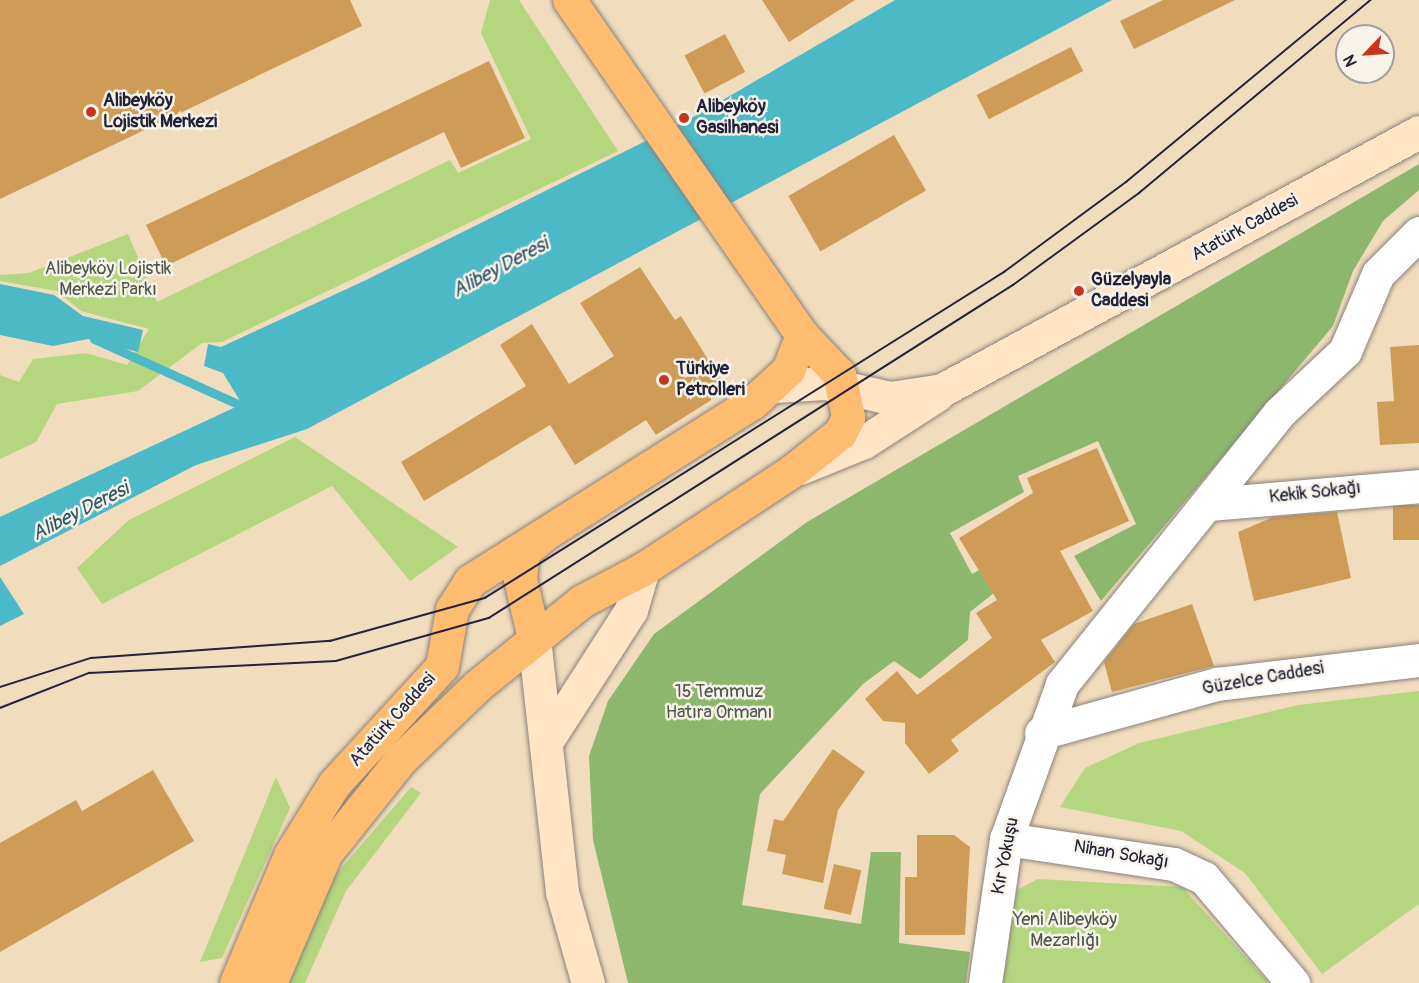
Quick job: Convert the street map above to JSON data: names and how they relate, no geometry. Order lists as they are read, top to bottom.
{
  "streets": {
    "main road": ["Atatürk Caddesi"],
    "street": [
      "Kekik Sokağı",
      "Güzelce Caddesi",
      "Nihan Sokağı",
      "Kır Yokuşu"
    ]
  },
  "crossings": [
    ["Kekik Sokağı", "Kır Yokuşu"],
    ["Güzelce Caddesi", "Kır Yokuşu"],
    ["Nihan Sokağı", "Kır Yokuşu"]
  ],
  "water": ["Alibey Deresi"],
  "parks": ["Alibeyköy Lojistik Merkezi Parkı", "15 Temmuz Hatıra Ormanı", "Yeni Alibeyköy Mezarlığı"],
  "places": [
    "Alibeyköy Lojistik Merkezi",
    "Alibeyköy Gasilhanesi",
    "Güzelyayla Caddesi",
    "Türkiye Petrolleri"
  ],
  "north": "bottom left"
}
